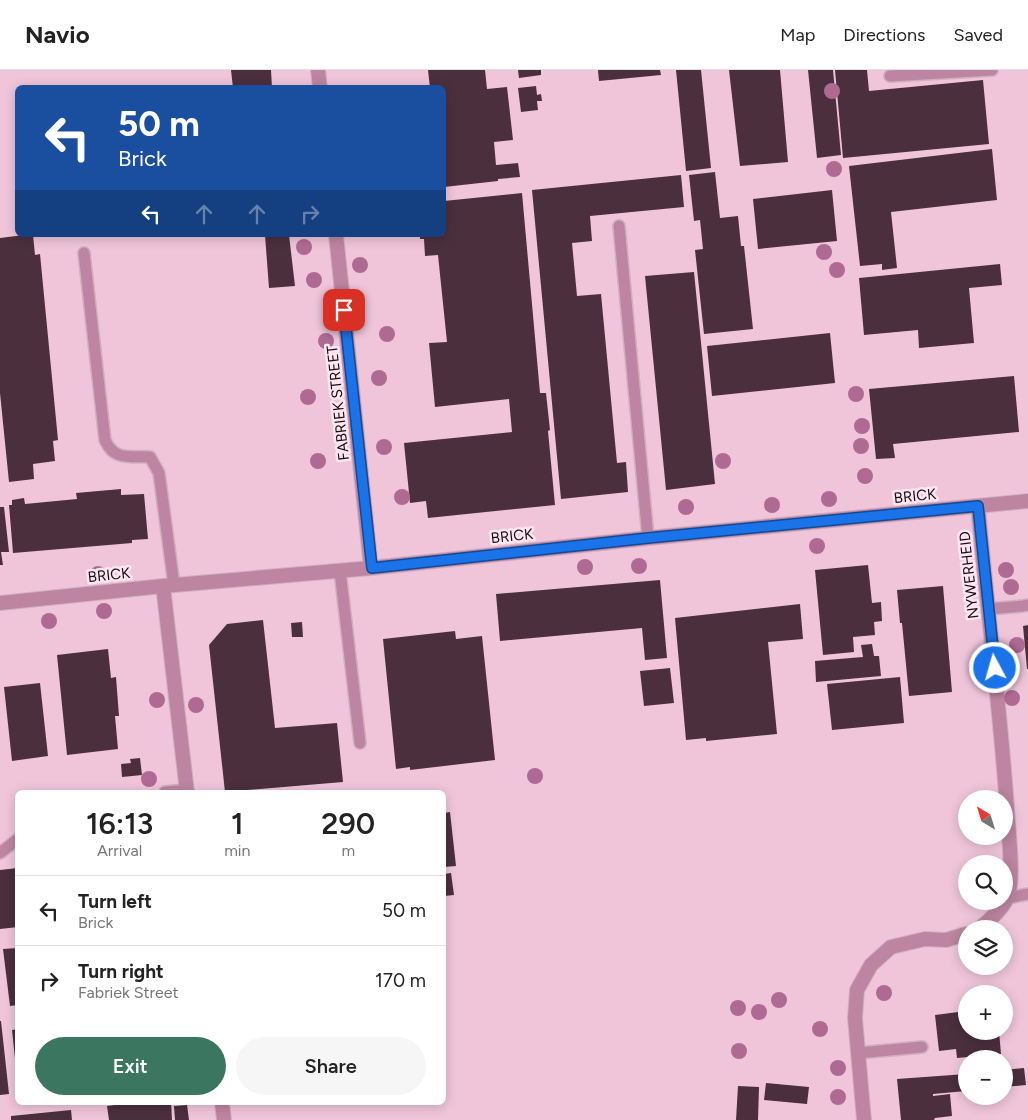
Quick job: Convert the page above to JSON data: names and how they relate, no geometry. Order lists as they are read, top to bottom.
{
  "streets": {
    "street": ["FABRIEK STREET", "BRICK", "NYWERHEID"]
  },
  "crossings": [
    ["FABRIEK STREET", "BRICK"],
    ["BRICK", "NYWERHEID"]
  ],
  "north": "top left",
  "page": {
    "header": "Navio",
    "nav": ["Map", "Directions", "Saved"],
    "turn": ["50 m", "Brick"],
    "map_buttons": ["+", "−"],
    "eta": [
      "16:13",
      "Arrival",
      "1",
      "min",
      "290",
      "m"
    ],
    "list": [
      {
        "name": "Turn left",
        "note": "Brick",
        "value": "50 m"
      },
      {
        "name": "Turn right",
        "note": "Fabriek Street",
        "value": "170 m"
      }
    ],
    "buttons": ["Exit", "Share"]
  }
}
